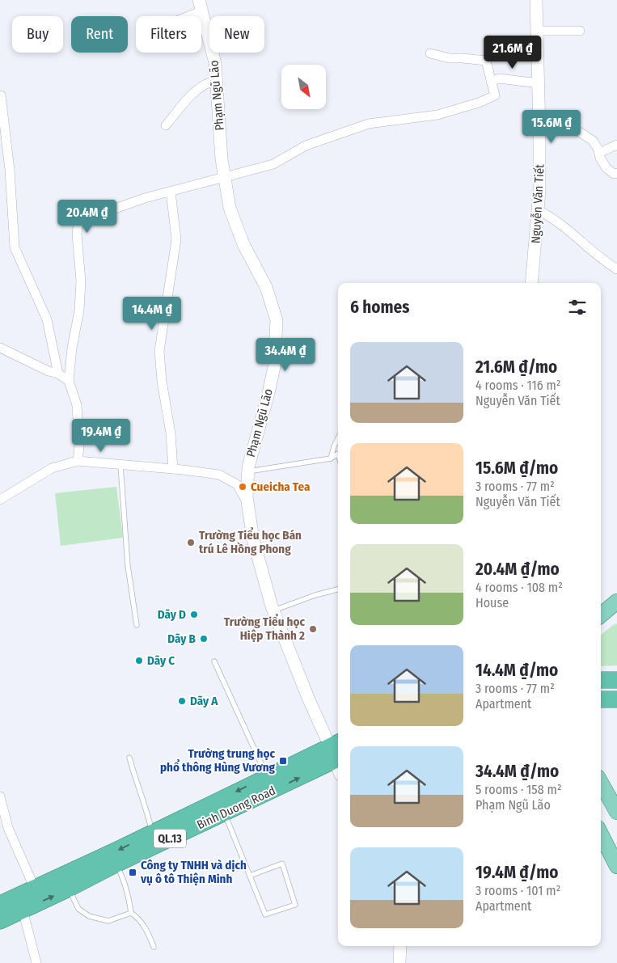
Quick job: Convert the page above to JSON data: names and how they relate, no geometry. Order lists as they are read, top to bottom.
{
  "streets": {
    "highway": ["Binh Duong Road", "QL.13"],
    "street": ["Phạm Ngũ Lão", "Nguyễn Văn Tiết"]
  },
  "crossings": [
    ["Phạm Ngũ Lão", "Binh Duong Road"]
  ],
  "places": {
    "other": [
      "Cueicha Tea",
      "Trường Tiểu học Bán trú Lê Hồng Phong",
      "Dãy D",
      "Trường Tiểu học Hiệp Thành 2",
      "Dãy B",
      "Dãy C",
      "Dãy A"
    ],
    "transit": ["Trường trung học phổ thông Hùng Vương", "Công ty TNHH và dịch vụ ô tô Thiện Minh"]
  },
  "north": "bottom right",
  "page": {
    "chip": [
      "Buy",
      "Rent",
      "Filters",
      "New"
    ],
    "price": [
      "21.6M ₫",
      "15.6M ₫",
      "20.4M ₫",
      "14.4M ₫",
      "34.4M ₫",
      "19.4M ₫"
    ],
    "heading": "6 homes",
    "list": [
      {
        "name": "21.6M ₫/mo",
        "note": "4 rooms · 116 m² · Nguyễn Văn Tiết"
      },
      {
        "name": "15.6M ₫/mo",
        "note": "3 rooms · 77 m² · Nguyễn Văn Tiết"
      },
      {
        "name": "20.4M ₫/mo",
        "note": "4 rooms · 108 m² · House"
      },
      {
        "name": "14.4M ₫/mo",
        "note": "3 rooms · 77 m² · Apartment"
      },
      {
        "name": "34.4M ₫/mo",
        "note": "5 rooms · 158 m² · Phạm Ngũ Lão"
      },
      {
        "name": "19.4M ₫/mo",
        "note": "3 rooms · 101 m² · Apartment"
      }
    ]
  }
}
